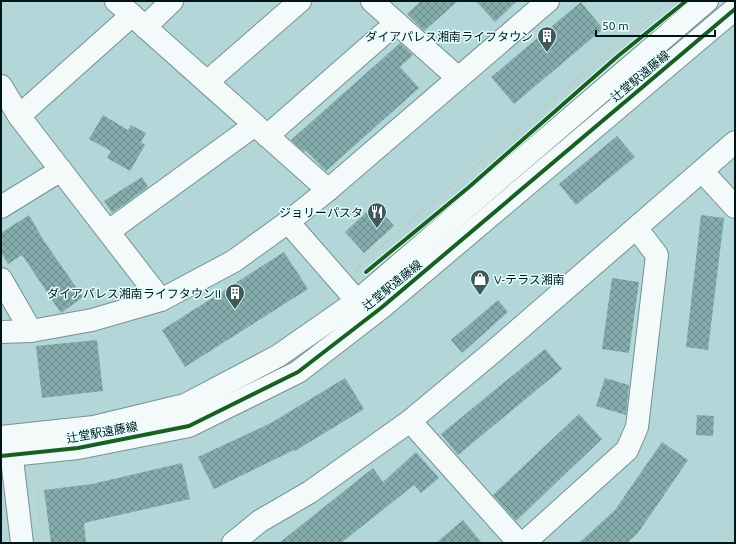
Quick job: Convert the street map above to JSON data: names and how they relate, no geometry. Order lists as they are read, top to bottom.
{
  "streets": {
    "street": ["辻堂駅遠藤線"]
  },
  "places": {
    "building": ["ダイアパレス湘南ライフタウン", "ダイアパレス湘南ライフタウンII"],
    "restaurant": ["ジョリーパスタ"],
    "shop": ["V-テラス湘南"]
  },
  "scale_bar": "50 m"
}
